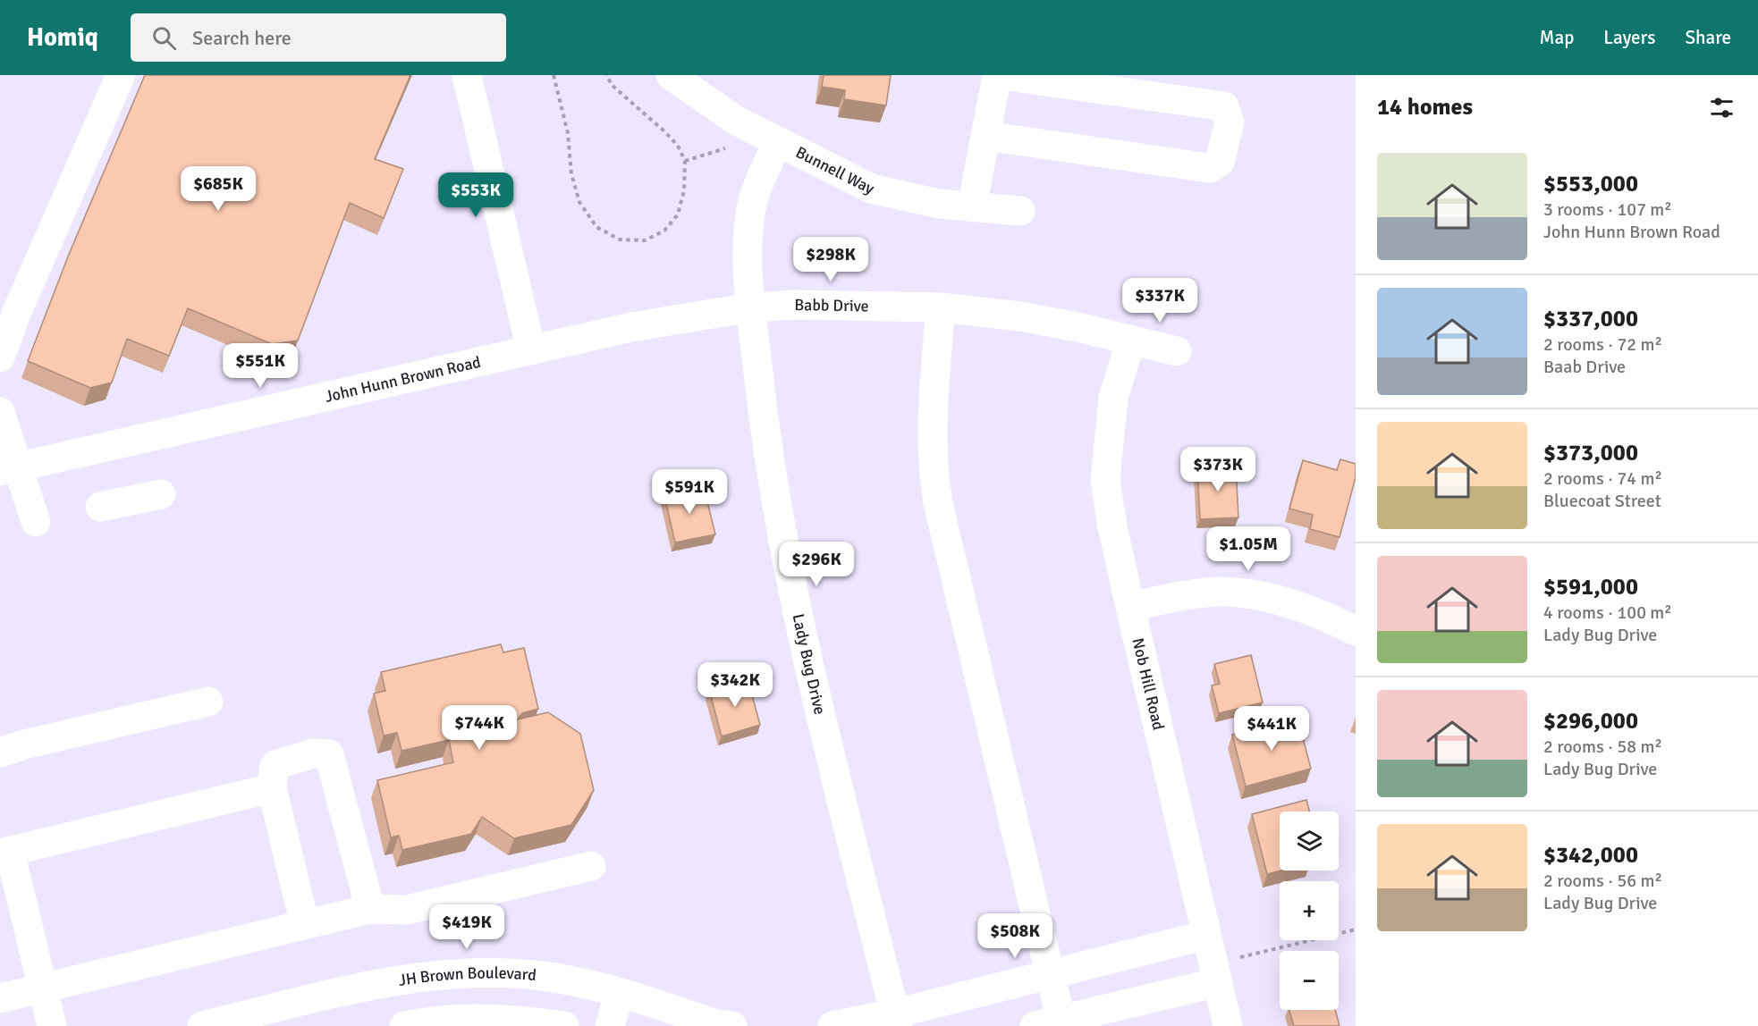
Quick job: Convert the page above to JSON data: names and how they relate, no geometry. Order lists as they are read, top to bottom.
{
  "streets": {
    "street": [
      "Bunnell Way",
      "Babb Drive",
      "John Hunn Brown Road",
      "Lady Bug Drive",
      "Nob Hill Road",
      "JH Brown Boulevard"
    ]
  },
  "crossings": [
    ["Bunnell Way", "Lady Bug Drive"],
    ["Babb Drive", "John Hunn Brown Road"],
    ["Babb Drive", "Lady Bug Drive"],
    ["Babb Drive", "Nob Hill Road"]
  ],
  "page": {
    "header": "Homiq",
    "search": "Search here",
    "nav": ["Map", "Layers", "Share"],
    "heading": "14 homes",
    "list": [
      {
        "name": "$553,000",
        "note": "3 rooms · 107 m² · John Hunn Brown Road"
      },
      {
        "name": "$337,000",
        "note": "2 rooms · 72 m² · Baab Drive"
      },
      {
        "name": "$373,000",
        "note": "2 rooms · 74 m² · Bluecoat Street"
      },
      {
        "name": "$591,000",
        "note": "4 rooms · 100 m² · Lady Bug Drive"
      },
      {
        "name": "$296,000",
        "note": "2 rooms · 58 m² · Lady Bug Drive"
      },
      {
        "name": "$342,000",
        "note": "2 rooms · 56 m² · Lady Bug Drive"
      }
    ],
    "price": [
      "$685K",
      "$553K",
      "$298K",
      "$337K",
      "$551K",
      "$373K",
      "$591K",
      "$1.05M",
      "$296K",
      "$342K",
      "$744K",
      "$441K",
      "$419K",
      "$508K"
    ],
    "map_buttons": ["+", "−"]
  }
}
